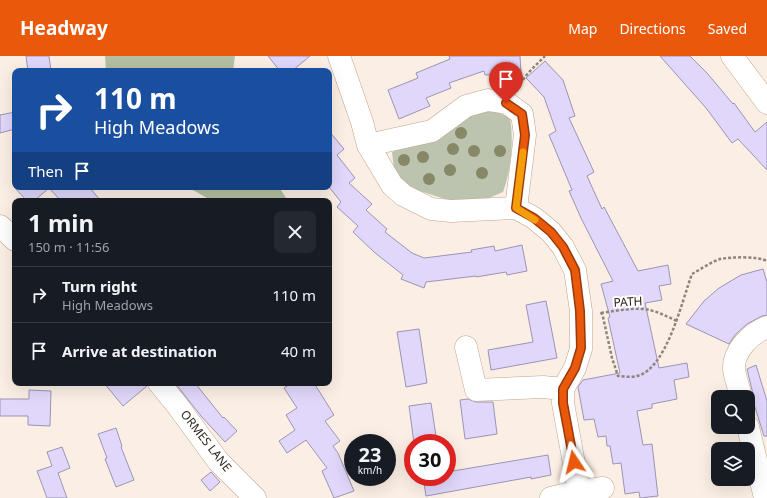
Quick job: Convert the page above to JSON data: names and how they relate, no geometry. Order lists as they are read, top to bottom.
{
  "streets": {
    "street": ["ORMES LANE"],
    "path": ["PATH"]
  },
  "page": {
    "header": "Headway",
    "nav": ["Map", "Directions", "Saved"],
    "turn": ["110 m", "High Meadows"],
    "then": "Then",
    "heading": ["1 min", "150 m · 11:56"],
    "list": [
      {
        "name": "Turn right",
        "note": "High Meadows",
        "value": "110 m"
      },
      {
        "name": "Arrive at destination",
        "value": "40 m"
      }
    ],
    "speed": "23 km/h",
    "limit": "30"
  }
}
